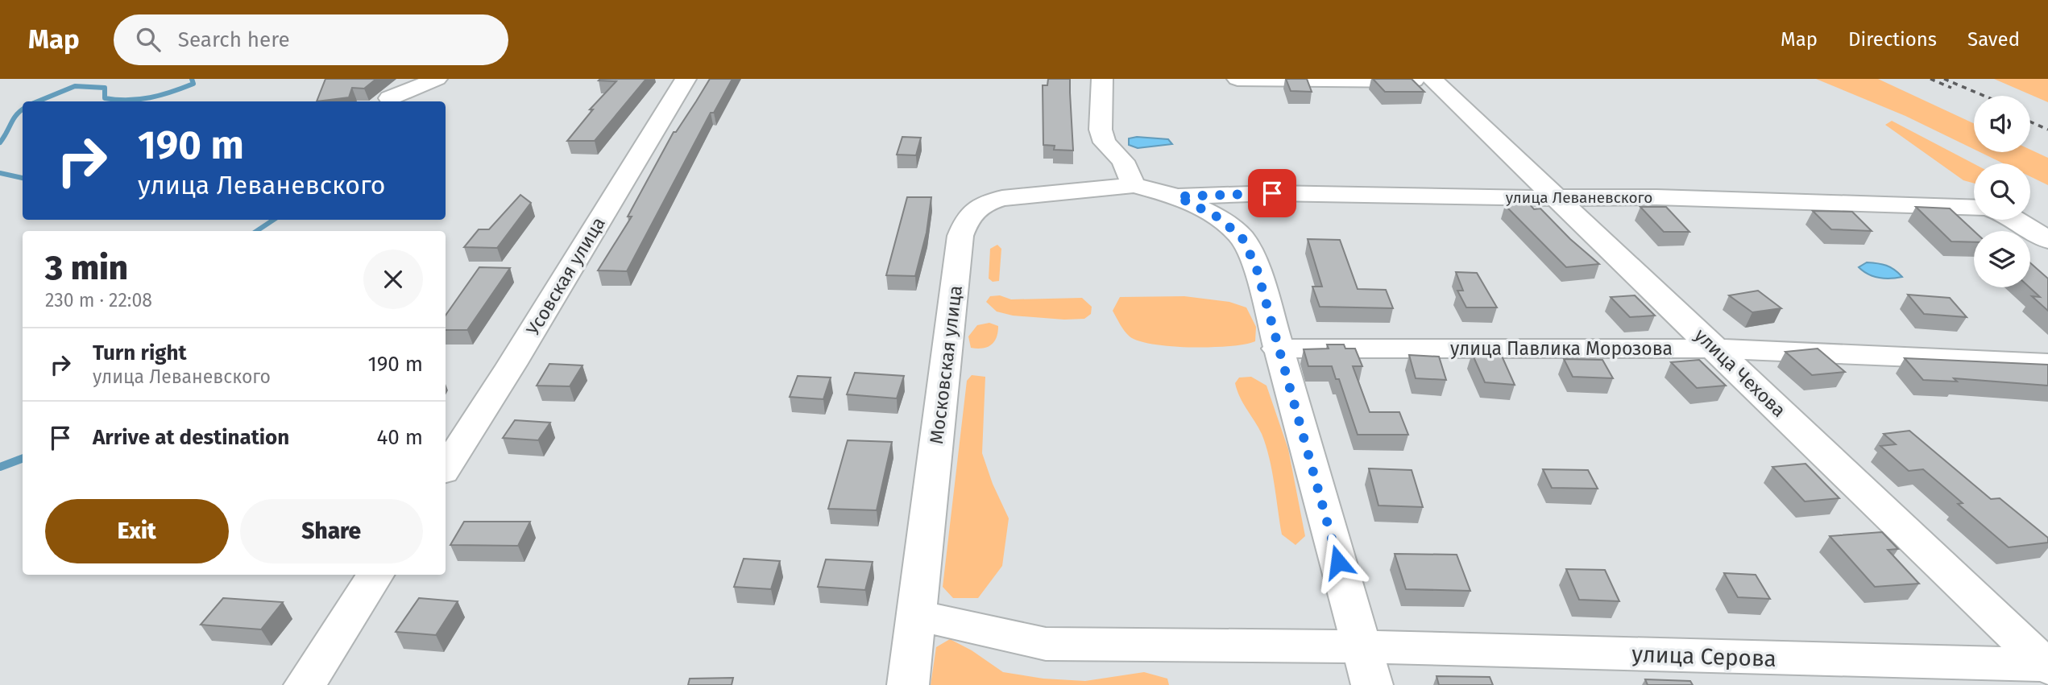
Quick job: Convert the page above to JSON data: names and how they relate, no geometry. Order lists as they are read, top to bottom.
{
  "streets": {
    "street": [
      "улица Леваневского",
      "Усовская улица",
      "улица Павлика Морозова",
      "Московская улица",
      "улица Чехова",
      "улица Серова"
    ]
  },
  "crossings": [
    ["улица Леваневского", "Московская улица"],
    ["улица Леваневского", "улица Чехова"],
    ["улица Павлика Морозова", "Московская улица"],
    ["улица Павлика Морозова", "улица Чехова"],
    ["Московская улица", "улица Серова"],
    ["улица Чехова", "улица Серова"]
  ],
  "page": {
    "header": "Map",
    "search": "Search here",
    "nav": ["Map", "Directions", "Saved"],
    "turn": ["190 m", "улица Леваневского"],
    "heading": ["3 min", "230 m · 22:08"],
    "list": [
      {
        "name": "Turn right",
        "note": "улица Леваневского",
        "value": "190 m"
      },
      {
        "name": "Arrive at destination",
        "value": "40 m"
      }
    ],
    "buttons": ["Exit", "Share"]
  }
}
